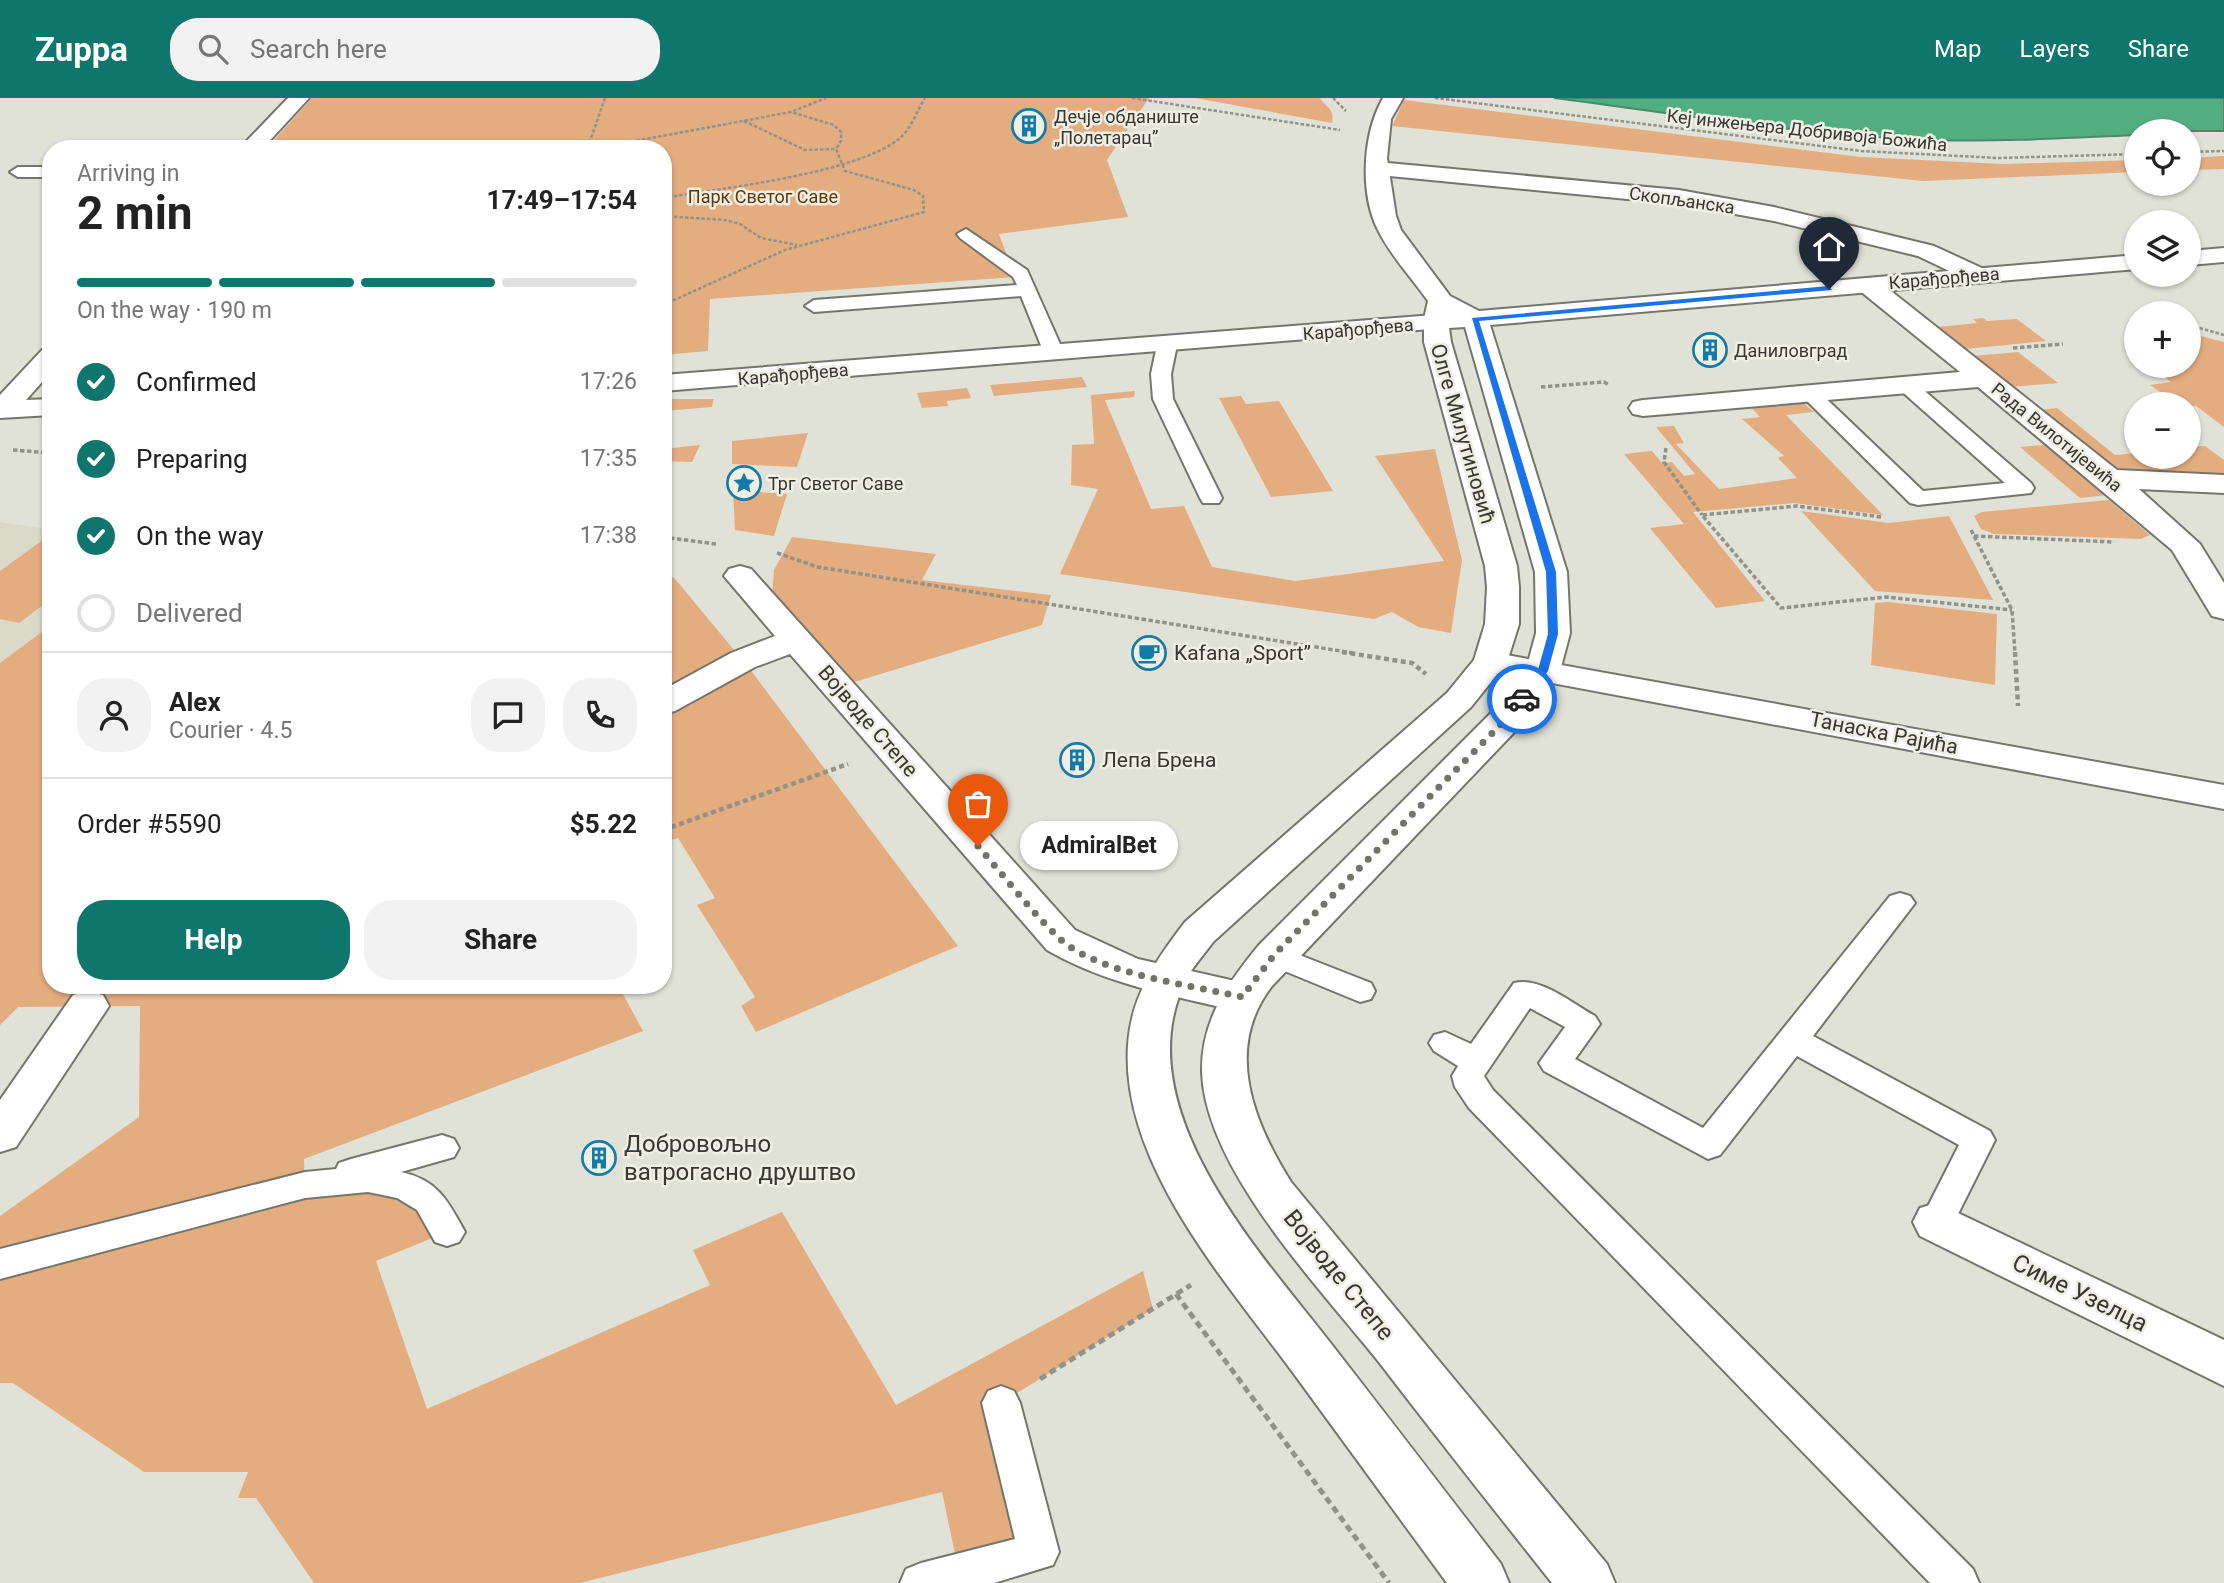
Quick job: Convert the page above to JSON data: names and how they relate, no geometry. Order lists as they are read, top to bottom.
{
  "streets": {
    "street": [
      "Скопљанска",
      "Карађорђева",
      "Олге Милутиновић",
      "Рада Вилотијевића",
      "Војводе Степе",
      "Танаска Рајића",
      "Симе Узелца"
    ],
    "path": ["Кеј инжењера Добривоја Божића"]
  },
  "crossings": [
    ["Скопљанска", "Карађорђева"],
    ["Карађорђева", "Олге Милутиновић"],
    ["Карађорђева", "Рада Вилотијевића"],
    ["Олге Милутиновић", "Војводе Степе"],
    ["Олге Милутиновић", "Танаска Рајића"]
  ],
  "parks": ["Парк Светог Саве"],
  "places": {
    "building": [
      "Дечје обданиште „Полетарац”",
      "Даниловград",
      "Лепа Брена",
      "Добровољно ватрогасно друштво"
    ],
    "place": ["Трг Светог Саве"],
    "cafe": ["Kafana „Sport”"],
    "other": ["AdmiralBet"]
  },
  "page": {
    "header": "Zuppa",
    "search": "Search here",
    "nav": ["Map", "Layers", "Share"],
    "map_buttons": ["+", "−"],
    "heading": ["2 min", "Arriving in", "17:49–17:54"],
    "panel": [
      "Alex",
      "Courier · 4.5",
      "Order #5590",
      "$5.22"
    ],
    "bar": "On the way · 190 m",
    "list": [
      ["Confirmed", "17:26"],
      ["Preparing", "17:35"],
      ["On the way", "17:38"],
      "Delivered"
    ],
    "bubble": "AdmiralBet",
    "buttons": ["Help", "Share"]
  }
}
